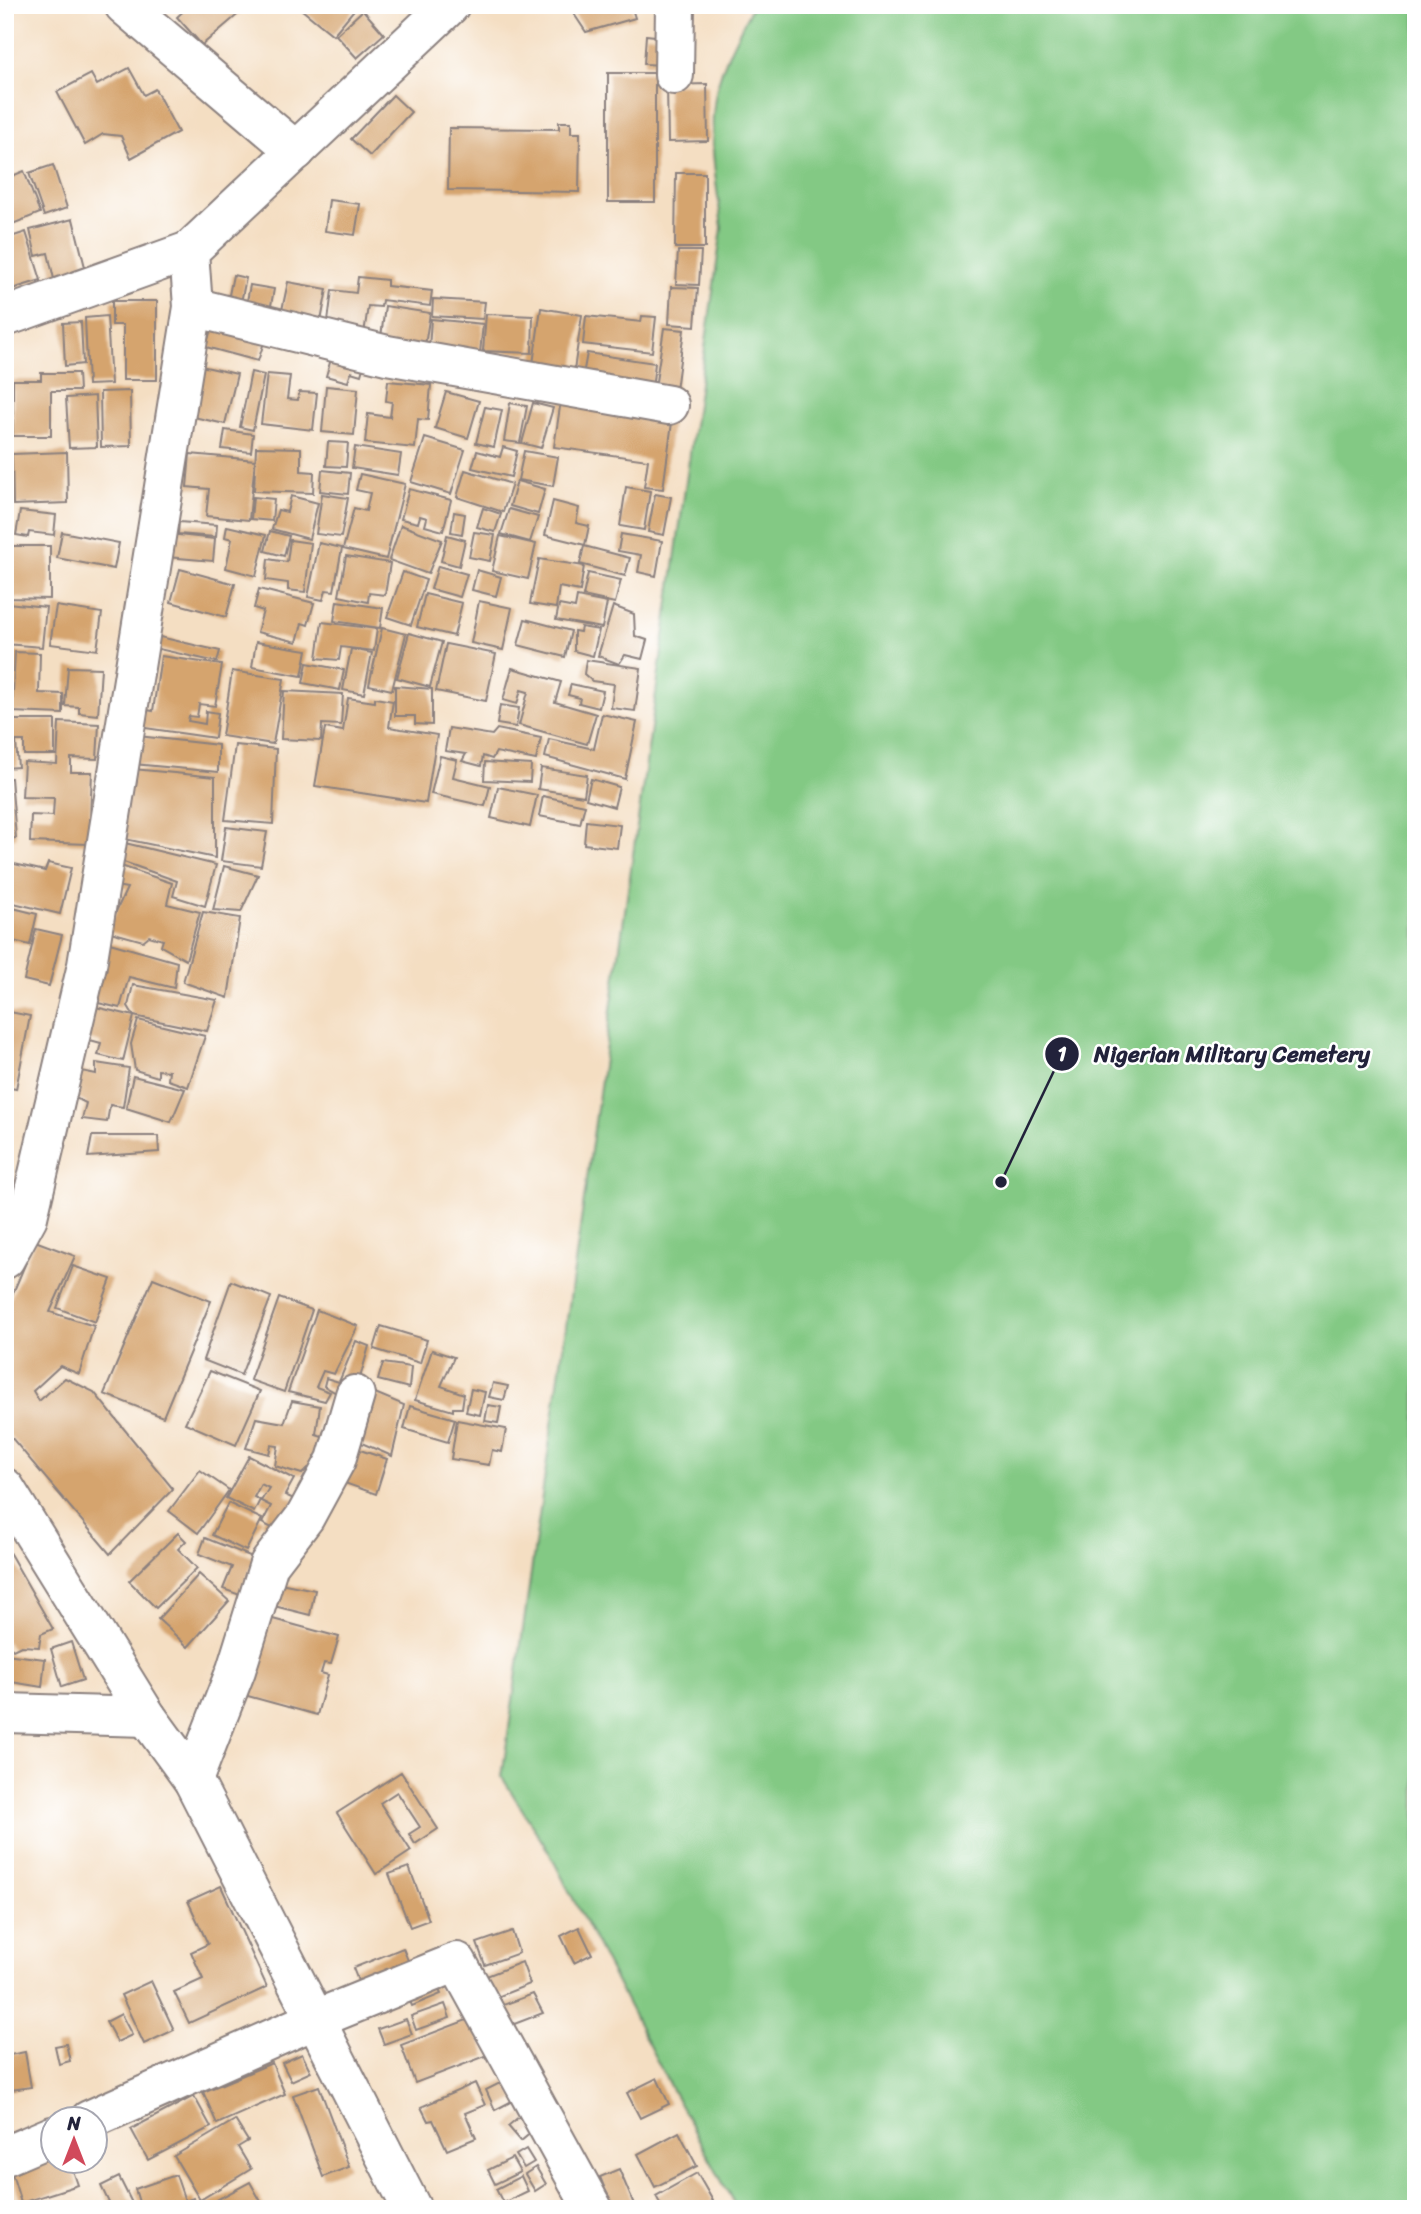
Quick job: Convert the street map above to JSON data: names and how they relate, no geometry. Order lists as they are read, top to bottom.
{
  "places": ["Nigerian Military Cemetery"],
  "north": "top"
}
